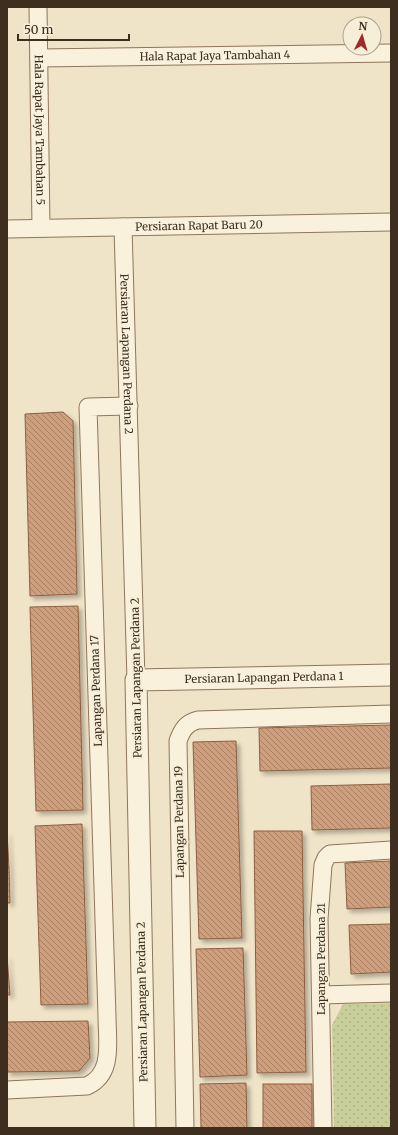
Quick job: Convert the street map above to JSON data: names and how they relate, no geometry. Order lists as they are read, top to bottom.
{
  "streets": {
    "street": [
      "Hala Rapat Jaya Tambahan 4",
      "Hala Rapat Jaya Tambahan 5",
      "Persiaran Rapat Baru 20",
      "Persiaran Lapangan Perdana 2",
      "Persiaran Lapangan Perdana 1",
      "Lapangan Perdana 17",
      "Lapangan Perdana 19",
      "Lapangan Perdana 21"
    ]
  },
  "crossings": [
    ["Hala Rapat Jaya Tambahan 4", "Hala Rapat Jaya Tambahan 5"],
    ["Hala Rapat Jaya Tambahan 5", "Persiaran Rapat Baru 20"],
    ["Persiaran Rapat Baru 20", "Persiaran Lapangan Perdana 2"],
    ["Persiaran Lapangan Perdana 2", "Persiaran Lapangan Perdana 1"],
    ["Persiaran Lapangan Perdana 2", "Lapangan Perdana 17"]
  ],
  "scale_bar": "50 m",
  "north": "top"
}
